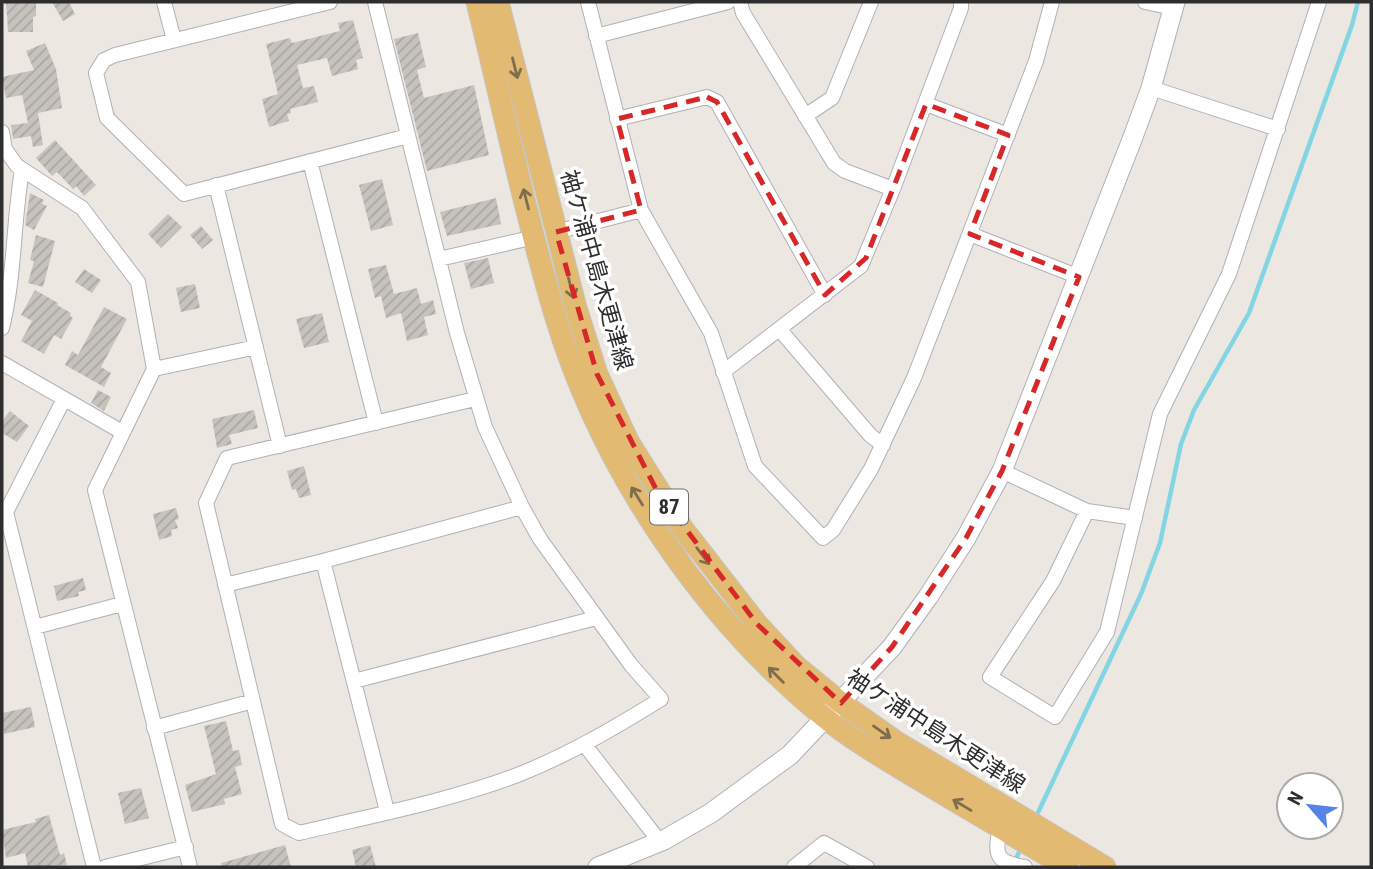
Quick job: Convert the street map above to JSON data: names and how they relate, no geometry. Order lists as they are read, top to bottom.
{
  "streets": {
    "main road": ["袖ケ浦中島木更津線", "87"]
  },
  "crossings": [
    ["袖ケ浦中島木更津線", "87"]
  ],
  "north": "top left"
}
